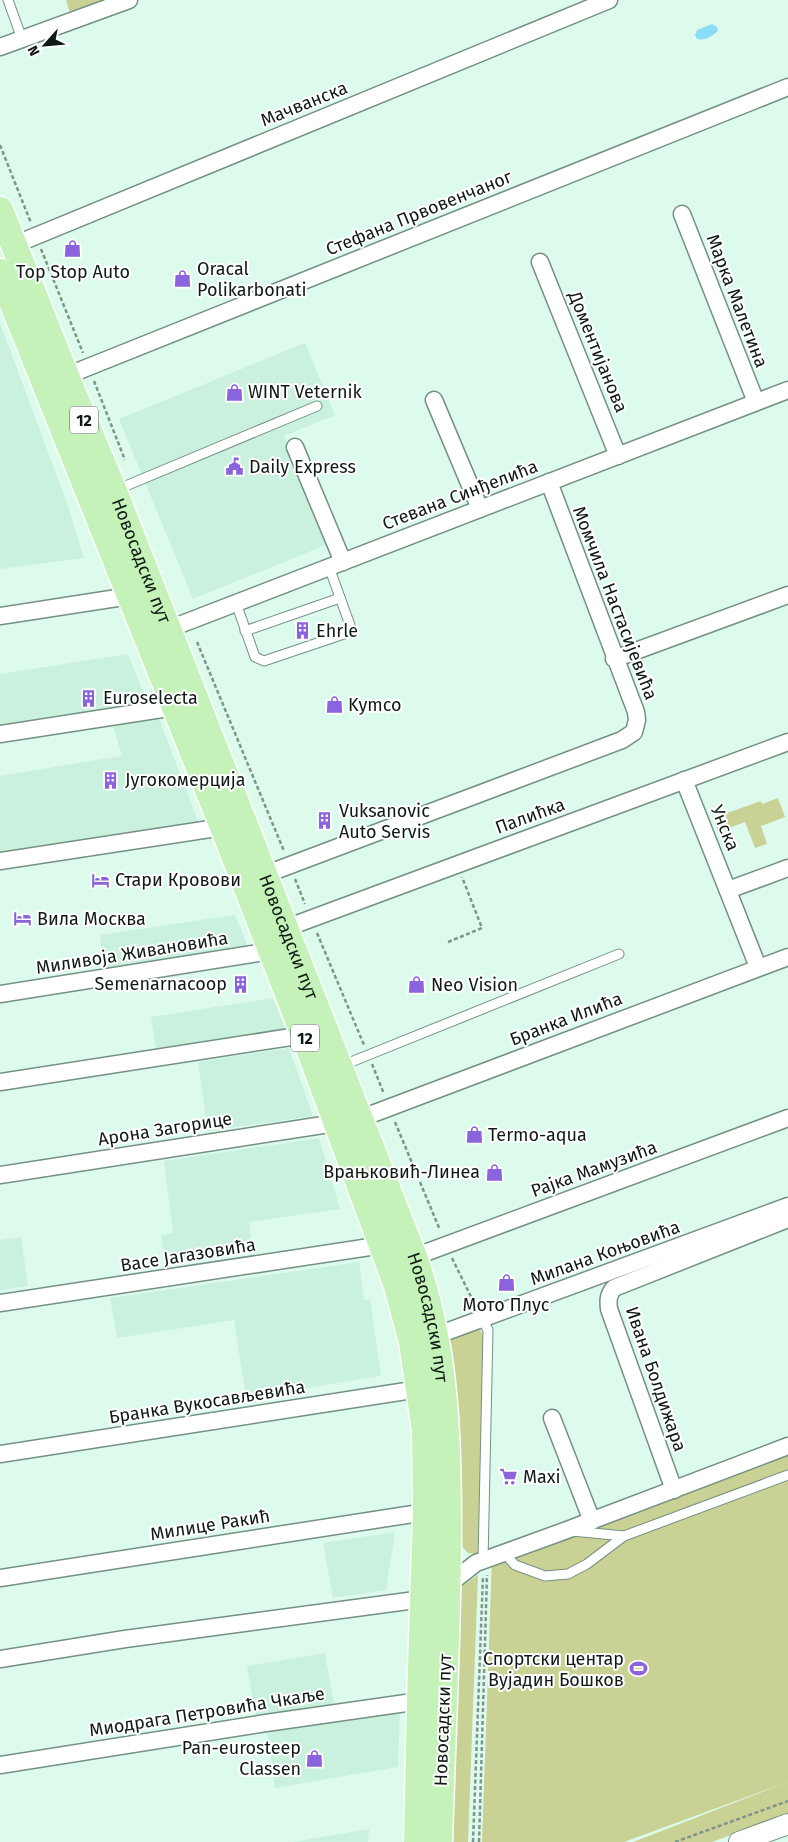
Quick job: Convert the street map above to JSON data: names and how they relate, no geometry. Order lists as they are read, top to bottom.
{
  "streets": {
    "main road": ["12", "Новосадски пут"],
    "street": [
      "Мачванска",
      "Стефана Првовенчаног",
      "Марка Малетина",
      "Доментијанова",
      "Стевана Синђелића",
      "Момчила Настасијевића",
      "Палићка",
      "Унска",
      "Миливоја Живановића",
      "Бранка Илића",
      "Арона Загорице",
      "Рајка Мамузића",
      "Милана Коњовића",
      "Васе Јагазовића",
      "Ивана Болдижара",
      "Бранка Вукосављевића",
      "Милице Ракић",
      "Миодрага Петровића Чкаље"
    ]
  },
  "crossings": [
    ["Мачванска", "Новосадски пут"],
    ["Стефана Првовенчаног", "Новосадски пут"],
    ["Марка Малетина", "Стевана Синђелића"],
    ["Доментијанова", "Стевана Синђелића"],
    ["Стевана Синђелића", "Новосадски пут"],
    ["Стевана Синђелића", "Момчила Настасијевића"],
    ["Новосадски пут", "Момчила Настасијевића"],
    ["Новосадски пут", "Палићка"],
    ["Новосадски пут", "Миливоја Живановића"],
    ["Новосадски пут", "Бранка Илића"],
    ["Новосадски пут", "Арона Загорице"],
    ["Новосадски пут", "Рајка Мамузића"],
    ["Новосадски пут", "Милана Коњовића"],
    ["Новосадски пут", "Васе Јагазовића"],
    ["Новосадски пут", "Бранка Вукосављевића"],
    ["Новосадски пут", "Милице Ракић"],
    ["Новосадски пут", "Миодрага Петровића Чкаље"],
    ["Палићка", "Унска"],
    ["Унска", "Бранка Илића"],
    ["Бранка Илића", "Арона Загорице"]
  ],
  "places": {
    "shop": [
      "Top Stop Auto",
      "Oracal Polikarbonati",
      "WINT Veternik",
      "Kymco",
      "Neo Vision",
      "Termo-aqua",
      "Врањковић-Линеа",
      "Мото Плус",
      "Pan-eurosteep Classen"
    ],
    "public building": ["Daily Express"],
    "building": [
      "Ehrle",
      "Euroselecta",
      "Југокомерција",
      "Vuksanovic Auto Servis",
      "Semenarnacoop"
    ],
    "hotel": ["Стари Кровови", "Вила Москва"],
    "supermarket": ["Maxi"],
    "sports": ["Спортски центар Вујадин Бошков"]
  },
  "north": "bottom left"
}
